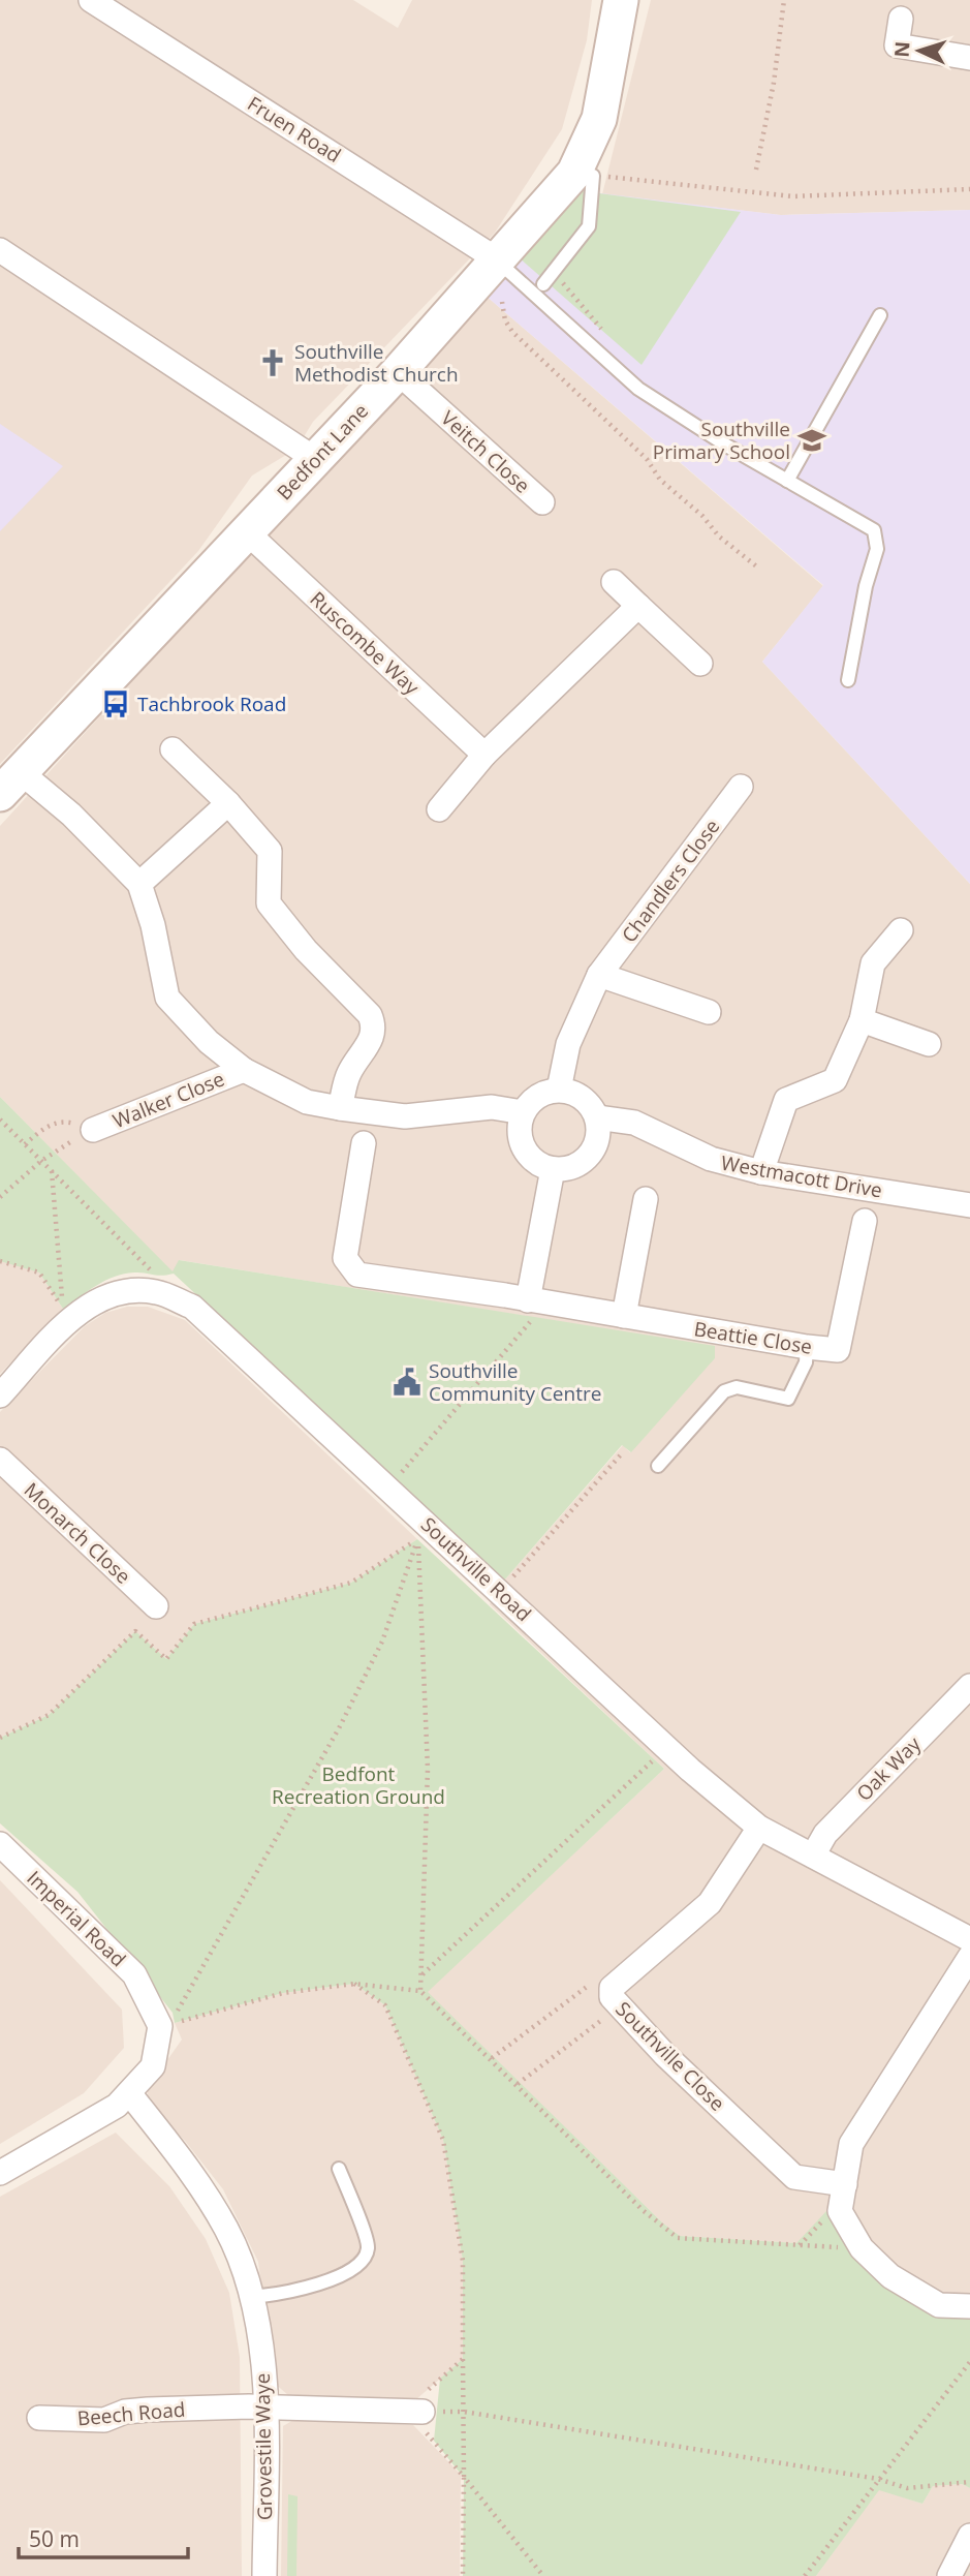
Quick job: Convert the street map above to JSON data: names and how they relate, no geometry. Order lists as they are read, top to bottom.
{
  "streets": {
    "main road": ["Bedfont Lane"],
    "street": [
      "Fruen Road",
      "Veitch Close",
      "Ruscombe Way",
      "Chandlers Close",
      "Walker Close",
      "Westmacott Drive",
      "Beattie Close",
      "Monarch Close",
      "Southville Road",
      "Oak Way",
      "Imperial Road",
      "Southville Close",
      "Beech Road",
      "Grovestile Waye"
    ]
  },
  "crossings": [
    ["Fruen Road", "Bedfont Lane"],
    ["Bedfont Lane", "Veitch Close"],
    ["Bedfont Lane", "Ruscombe Way"],
    ["Chandlers Close", "Westmacott Drive"],
    ["Southville Road", "Oak Way"],
    ["Southville Road", "Southville Close"],
    ["Imperial Road", "Grovestile Waye"],
    ["Beech Road", "Grovestile Waye"]
  ],
  "parks": ["Bedfont Recreation Ground"],
  "places": {
    "church": ["Southville Methodist Church"],
    "school or university": ["Southville Primary School"],
    "bus stop": ["Tachbrook Road"],
    "public building": ["Southville Community Centre"]
  },
  "scale_bar": "50 m",
  "north": "left"
}
